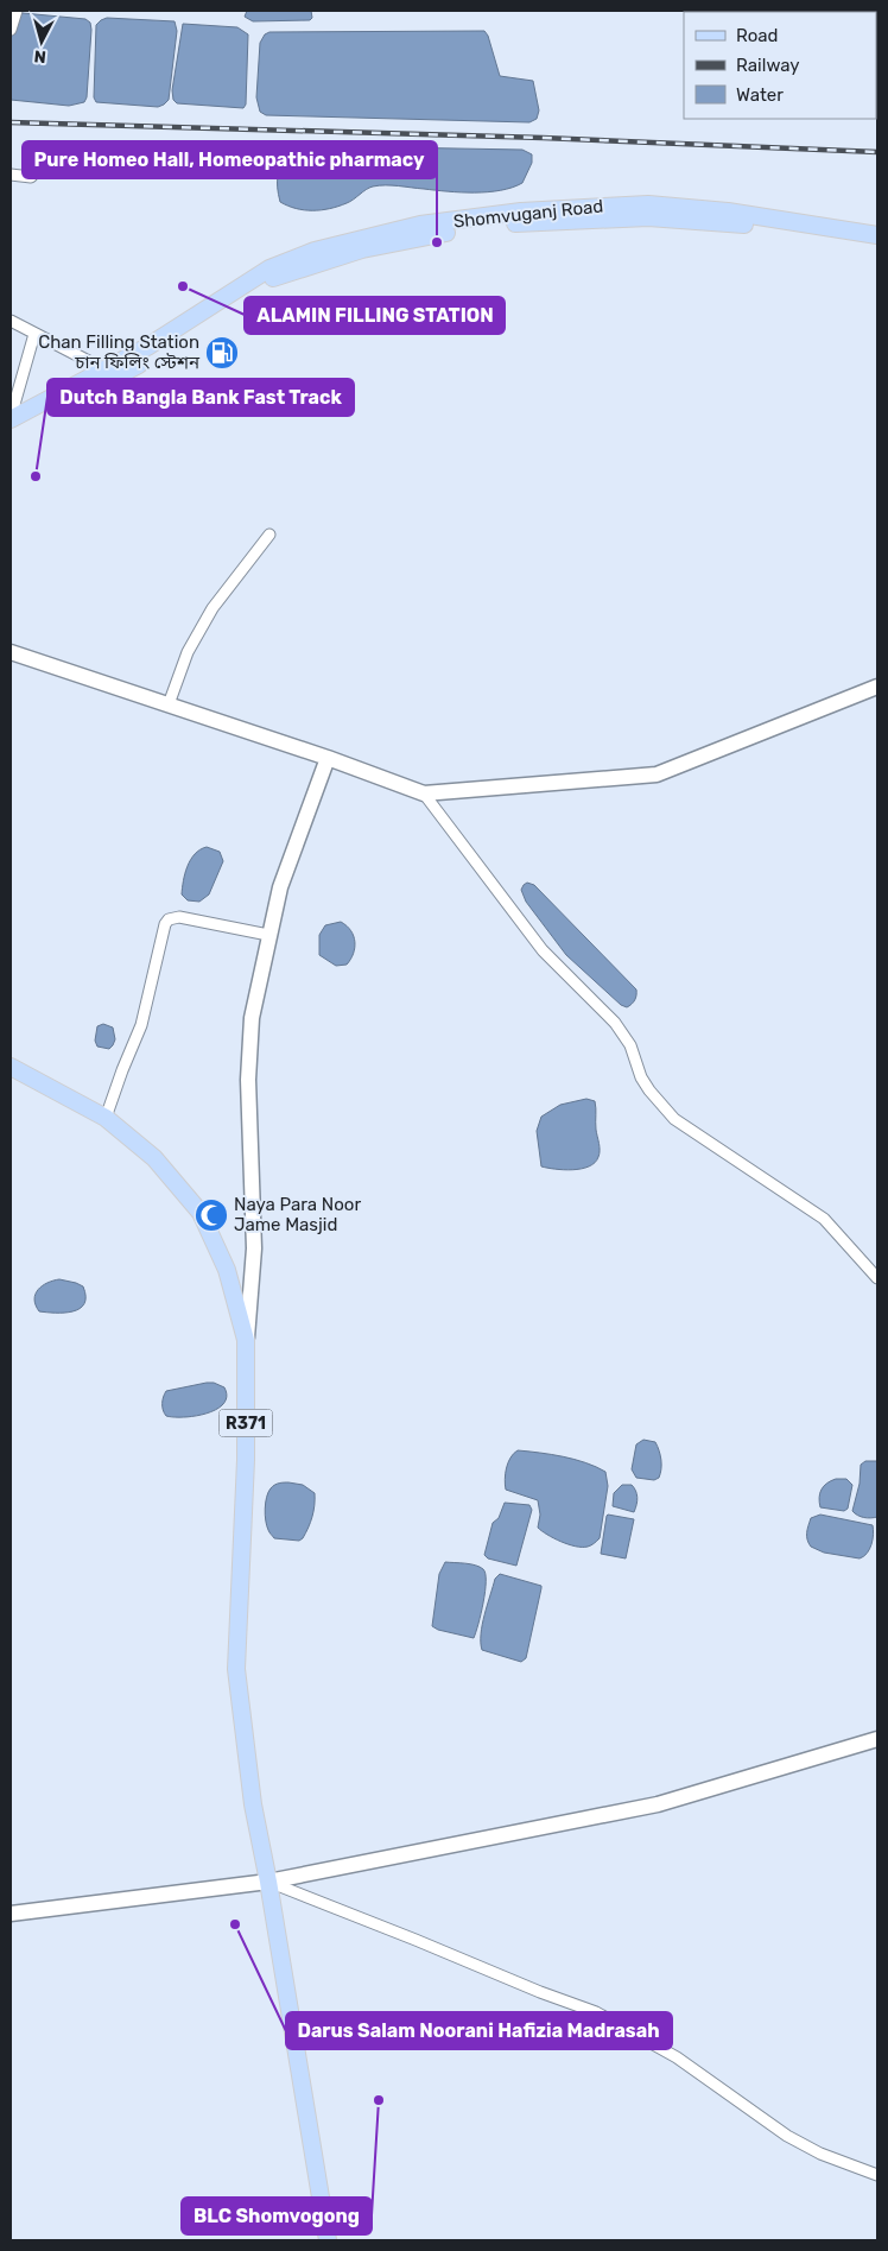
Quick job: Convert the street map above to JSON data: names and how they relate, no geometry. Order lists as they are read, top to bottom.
{
  "streets": {
    "main road": ["Shomvuganj Road", "R371"]
  },
  "places": {
    "other": [
      "Pure Homeo Hall, Homeopathic pharmacy",
      "ALAMIN FILLING STATION",
      "Dutch Bangla Bank Fast Track",
      "Darus Salam Noorani Hafizia Madrasah",
      "BLC Shomvogong"
    ],
    "fuel station": ["Chan Filling Station চান ফিলিং স্টেশন"],
    "mosque": ["Naya Para Noor Jame Masjid"]
  },
  "legend": ["Road", "Railway", "Water"],
  "north": "bottom"
}
